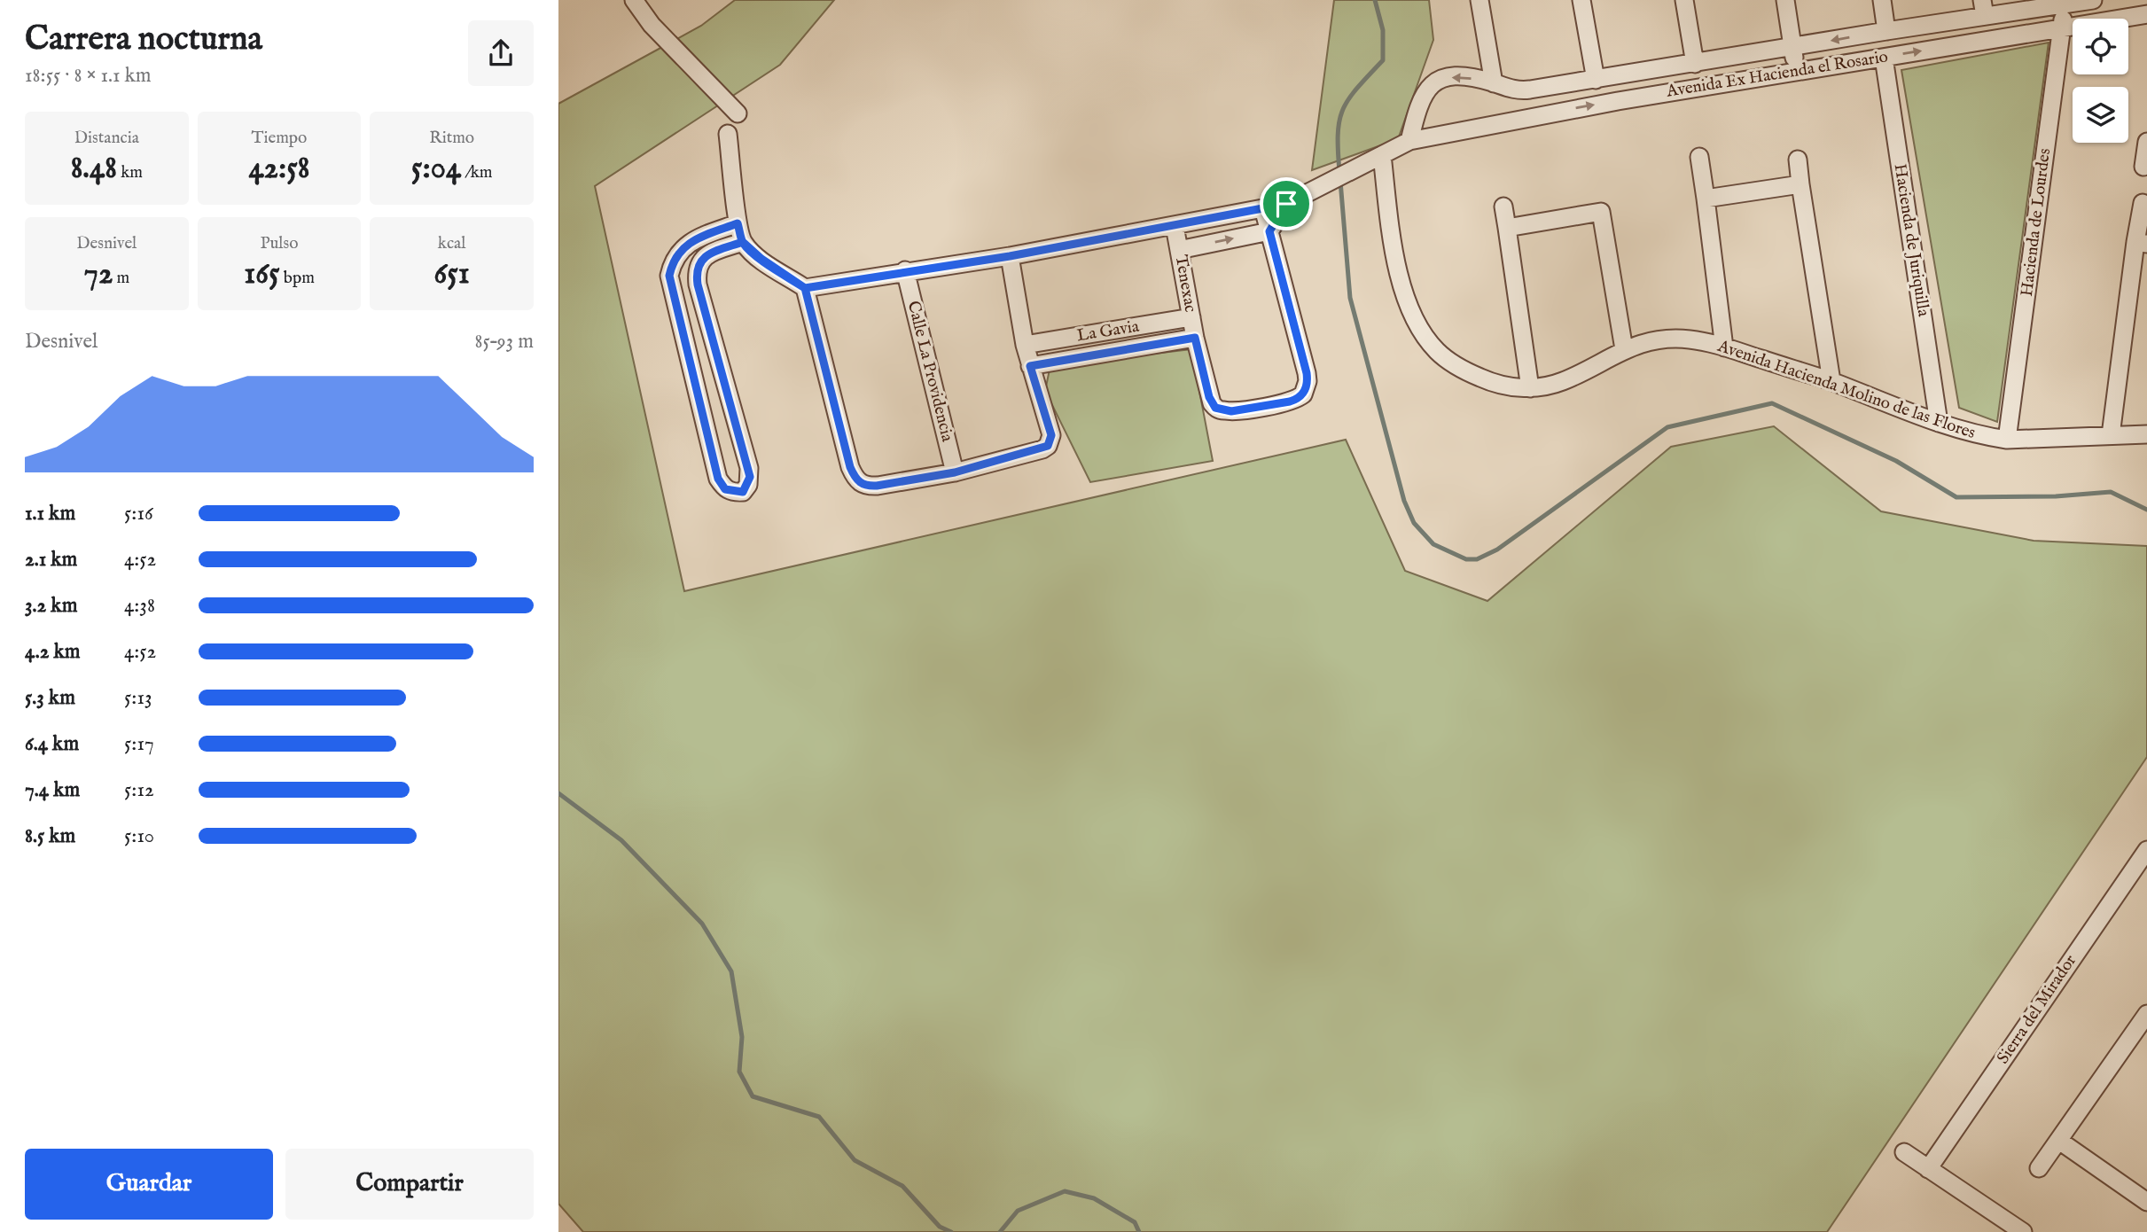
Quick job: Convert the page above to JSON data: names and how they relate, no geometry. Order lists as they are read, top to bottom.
{
  "streets": {
    "street": [
      "Avenida Ex Hacienda el Rosario",
      "Hacienda de Lourdes",
      "Hacienda de Juriquilla",
      "Tenexac",
      "La Gavia",
      "Calle La Providencia",
      "Avenida Hacienda Molino de las Flores",
      "Sierra del Mirador"
    ]
  },
  "crossings": [
    ["Avenida Ex Hacienda el Rosario", "Hacienda de Lourdes"],
    ["Avenida Ex Hacienda el Rosario", "Hacienda de Juriquilla"],
    ["Avenida Ex Hacienda el Rosario", "Tenexac"],
    ["Avenida Ex Hacienda el Rosario", "Calle La Providencia"],
    ["Avenida Ex Hacienda el Rosario", "Avenida Hacienda Molino de las Flores"],
    ["Hacienda de Lourdes", "Avenida Hacienda Molino de las Flores"],
    ["Hacienda de Juriquilla", "Avenida Hacienda Molino de las Flores"],
    ["Tenexac", "La Gavia"]
  ],
  "page": {
    "heading": ["Carrera nocturna", "18:55 · 8 × 1.1 km"],
    "stats": [
      ["Distancia", "8.48 km"],
      ["Tiempo", "42:58"],
      ["Ritmo", "5:04 /km"],
      ["Desnivel", "72 m"],
      ["Pulso", "165 bpm"],
      ["kcal", "651"]
    ],
    "chart": ["Desnivel", "85–93 m"],
    "list": [
      {
        "name": "1.1 km",
        "note": "5:16"
      },
      {
        "name": "2.1 km",
        "note": "4:52"
      },
      {
        "name": "3.2 km",
        "note": "4:38"
      },
      {
        "name": "4.2 km",
        "note": "4:52"
      },
      {
        "name": "5.3 km",
        "note": "5:13"
      },
      {
        "name": "6.4 km",
        "note": "5:17"
      },
      {
        "name": "7.4 km",
        "note": "5:12"
      },
      {
        "name": "8.5 km",
        "note": "5:10"
      }
    ],
    "buttons": ["Guardar", "Compartir"]
  }
}
